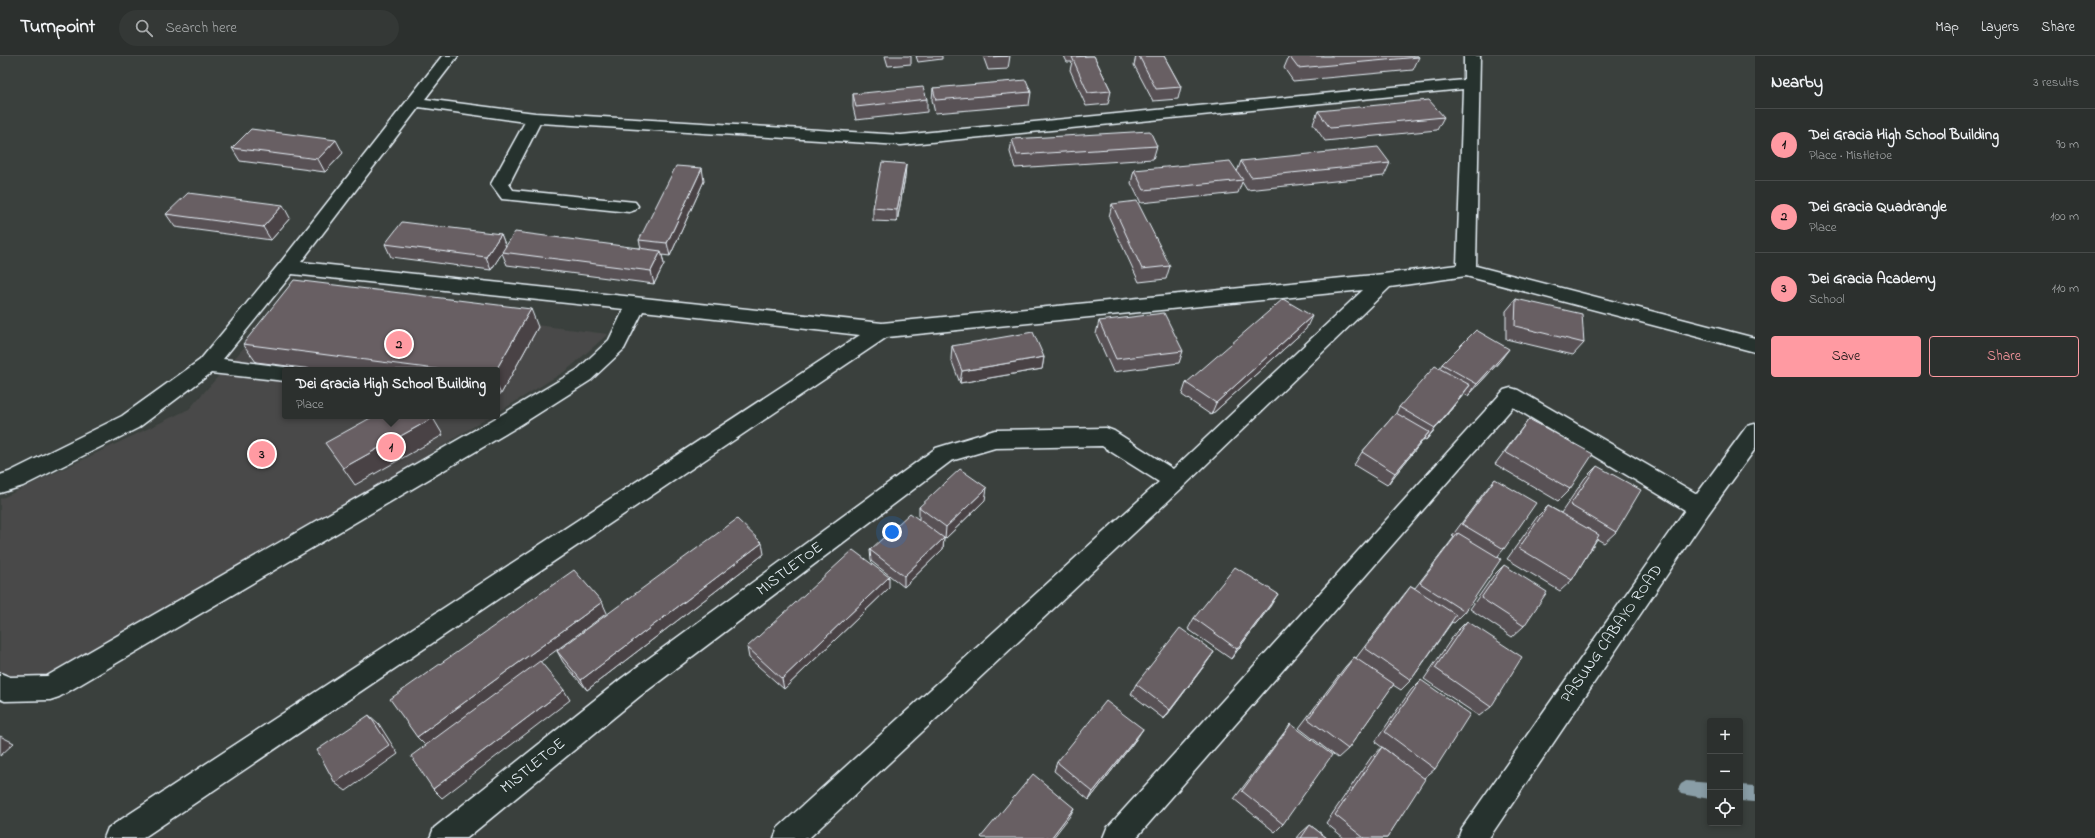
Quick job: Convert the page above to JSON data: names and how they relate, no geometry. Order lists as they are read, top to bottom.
{
  "streets": {
    "street": ["MISTLETOE", "PASUNG CABAYO ROAD"]
  },
  "page": {
    "header": "Turnpoint",
    "search": "Search here",
    "nav": ["Map", "Layers", "Share"],
    "heading": ["Nearby", "3 results"],
    "list": [
      {
        "mark": "1",
        "name": "Dei Gracia High School Building",
        "note": "Place · Mistletoe",
        "value": "90 m"
      },
      {
        "mark": "2",
        "name": "Dei Gracia Quadrangle",
        "note": "Place",
        "value": "100 m"
      },
      {
        "mark": "3",
        "name": "Dei Gracia Academy",
        "note": "School",
        "value": "110 m"
      }
    ],
    "buttons": ["Save", "Share"],
    "pins": ["2", "1", "3"],
    "popup": ["Dei Gracia High School Building", "Place"],
    "map_buttons": ["+", "−"]
  }
}
